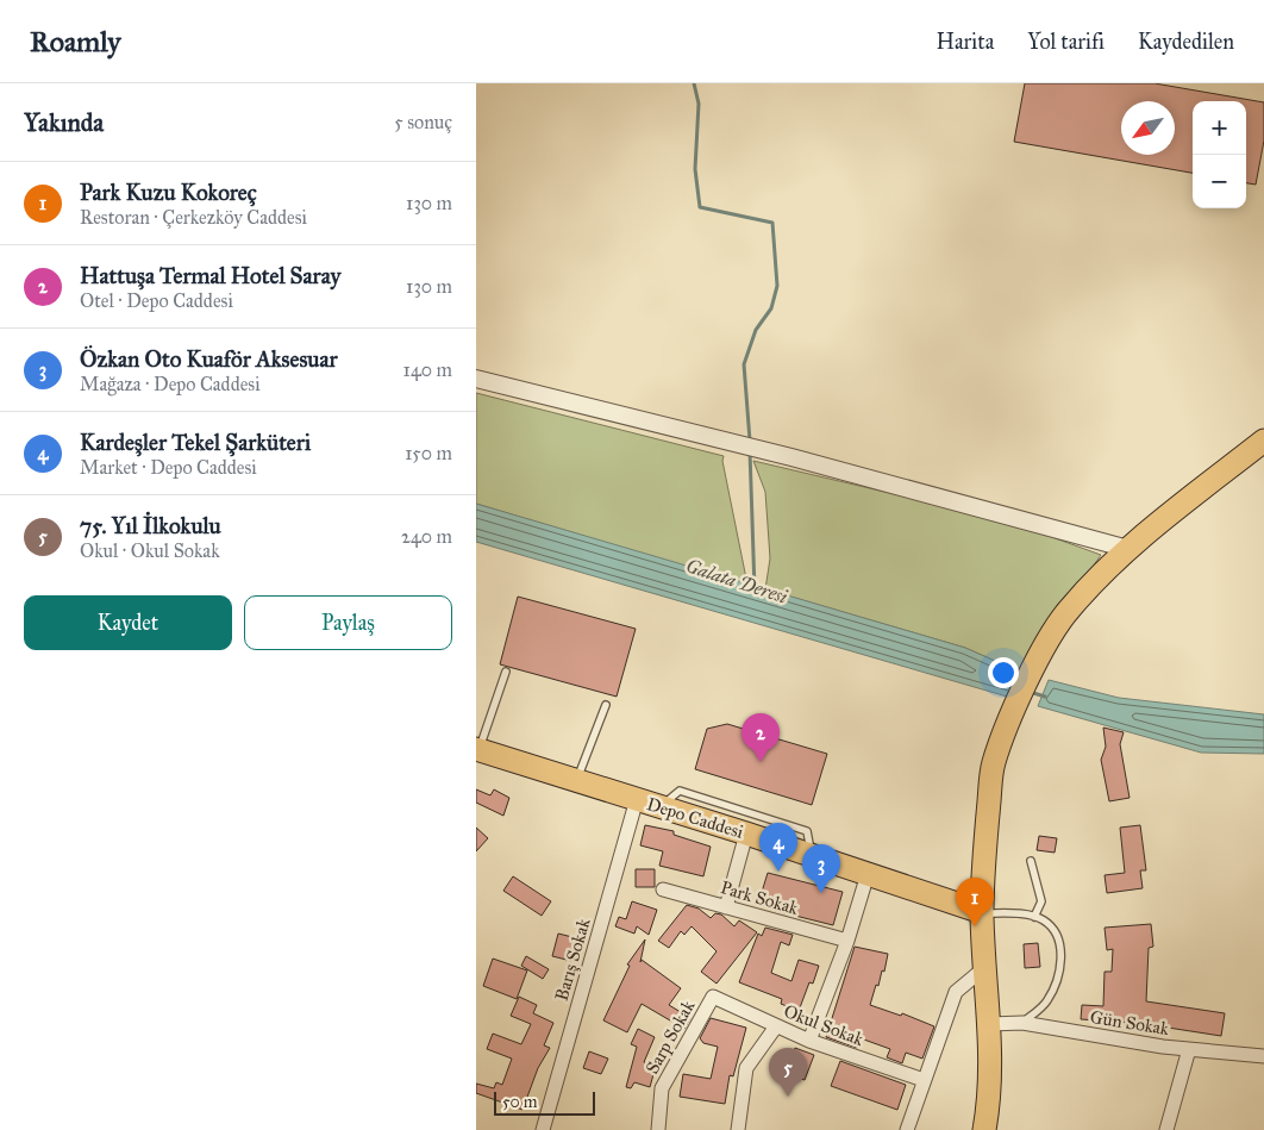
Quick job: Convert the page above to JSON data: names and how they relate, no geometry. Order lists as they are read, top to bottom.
{
  "streets": {
    "main road": ["Depo Caddesi"],
    "street": [
      "Park Sokak",
      "Barış Sokak",
      "Gün Sokak",
      "Okul Sokak",
      "Sarp Sokak"
    ]
  },
  "crossings": [
    ["Depo Caddesi", "Barış Sokak"],
    ["Okul Sokak", "Sarp Sokak"]
  ],
  "water": ["Galata Deresi"],
  "scale_bar": "50 m",
  "north": "bottom left",
  "page": {
    "header": "Roamly",
    "nav": ["Harita", "Yol tarifi", "Kaydedilen"],
    "heading": ["Yakında", "5 sonuç"],
    "map_buttons": ["+", "−"],
    "list": [
      {
        "mark": "1",
        "name": "Park Kuzu Kokoreç",
        "note": "Restoran · Çerkezköy Caddesi",
        "value": "130 m"
      },
      {
        "mark": "2",
        "name": "Hattuşa Termal Hotel Saray",
        "note": "Otel · Depo Caddesi",
        "value": "130 m"
      },
      {
        "mark": "3",
        "name": "Özkan Oto Kuaför Aksesuar",
        "note": "Mağaza · Depo Caddesi",
        "value": "140 m"
      },
      {
        "mark": "4",
        "name": "Kardeşler Tekel Şarküteri",
        "note": "Market · Depo Caddesi",
        "value": "150 m"
      },
      {
        "mark": "5",
        "name": "75. Yıl İlkokulu",
        "note": "Okul · Okul Sokak",
        "value": "240 m"
      }
    ],
    "buttons": ["Kaydet", "Paylaş"],
    "pins": [
      "2",
      "4",
      "3",
      "1",
      "5"
    ],
    "scale": "50 m"
  }
}
